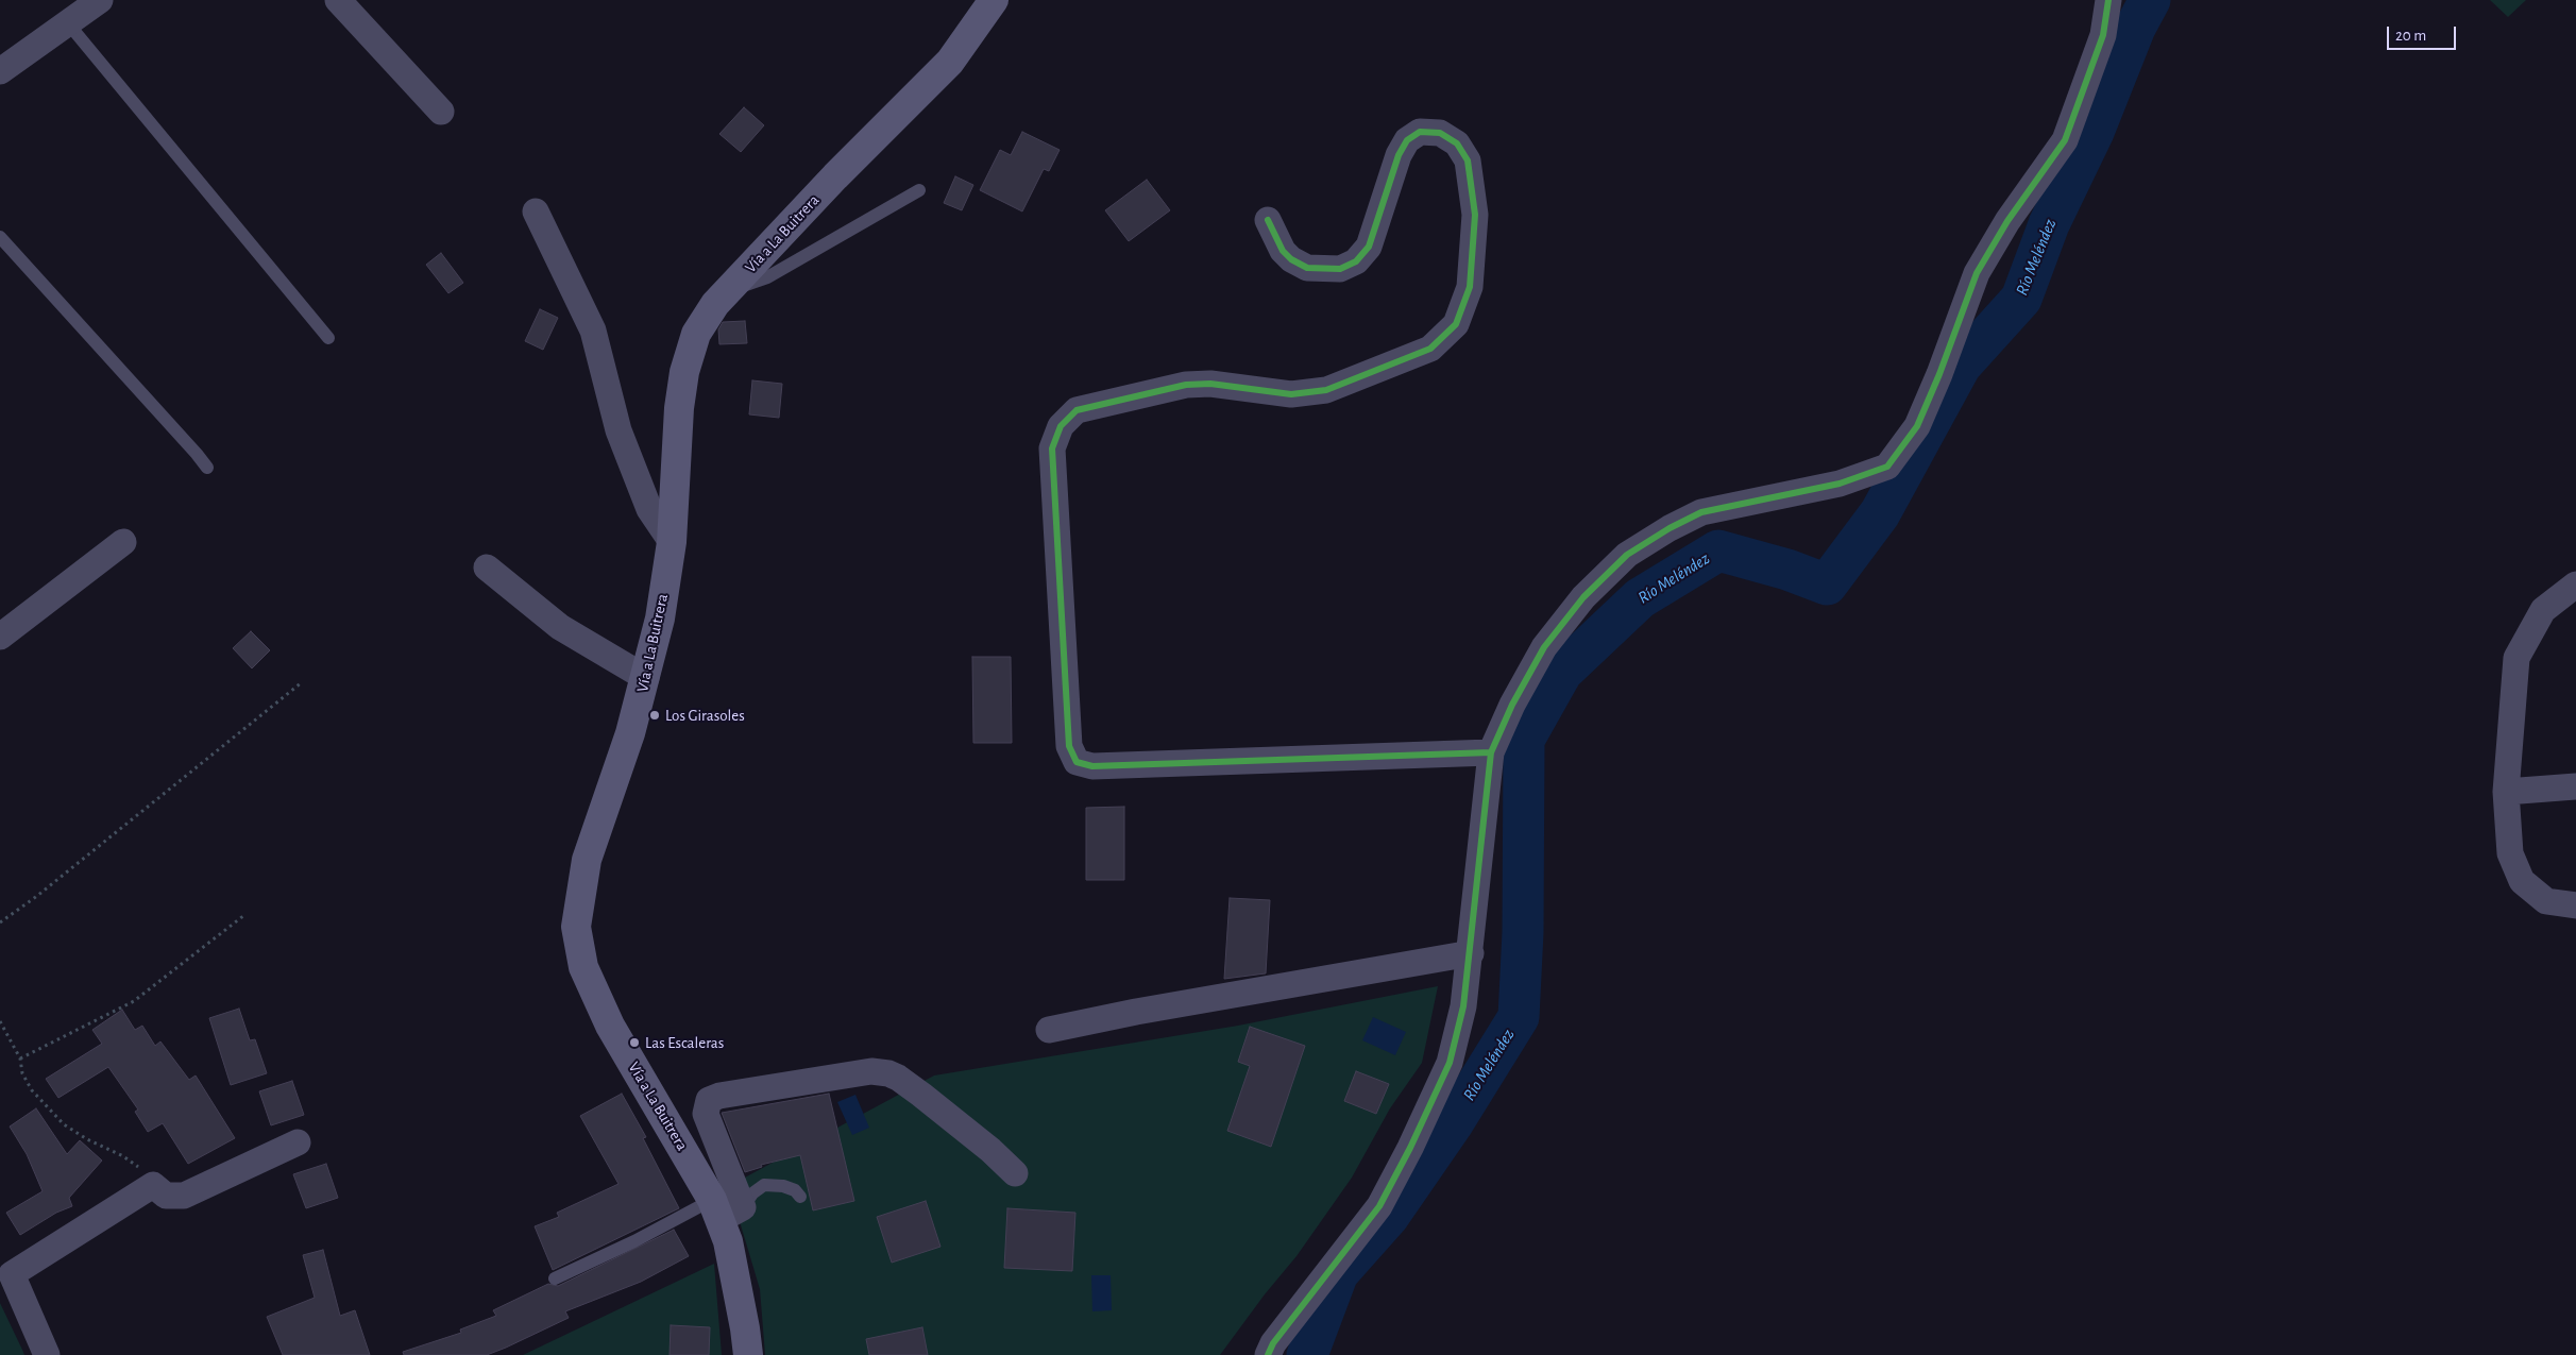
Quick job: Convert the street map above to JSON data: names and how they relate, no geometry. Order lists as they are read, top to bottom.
{
  "streets": {
    "street": ["Vía a La Buitrera"]
  },
  "water": ["Río Meléndez"],
  "places": ["Los Girasoles", "Las Escaleras"],
  "scale_bar": "20 m"
}
